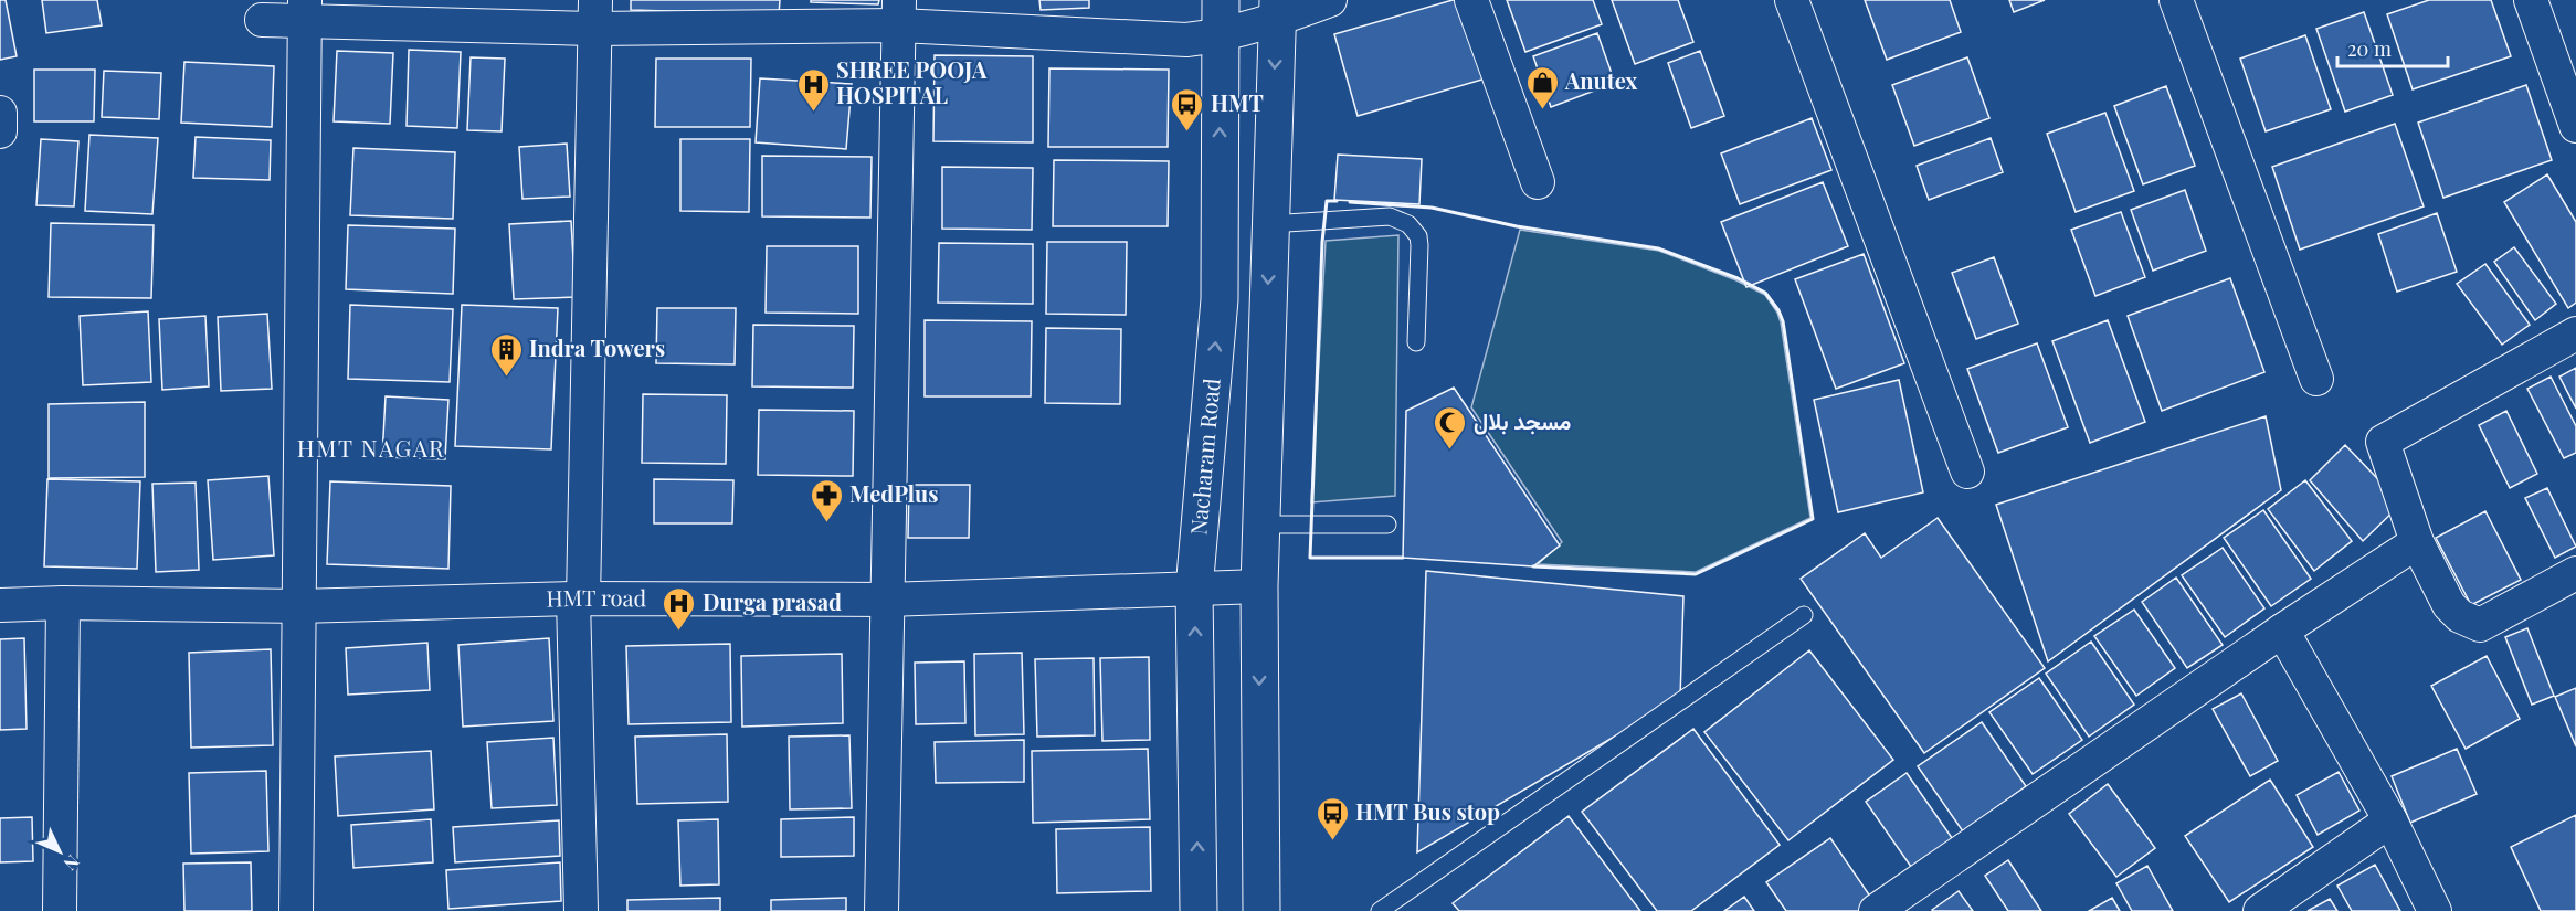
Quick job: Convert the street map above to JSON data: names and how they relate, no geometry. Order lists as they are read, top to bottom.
{
  "streets": {
    "main road": ["Nacharam Road"],
    "street": ["HMT road"]
  },
  "crossings": [
    ["Nacharam Road", "HMT road"]
  ],
  "districts": ["HMT NAGAR"],
  "places": {
    "shop": ["Anutex"],
    "hospital": ["SHREE POOJA HOSPITAL", "Durga prasad"],
    "bus stop": ["HMT", "HMT Bus stop"],
    "building": ["Indra Towers"],
    "mosque": ["مسجد بلال"],
    "pharmacy": ["MedPlus"]
  },
  "scale_bar": "20 m",
  "north": "bottom right"
}
